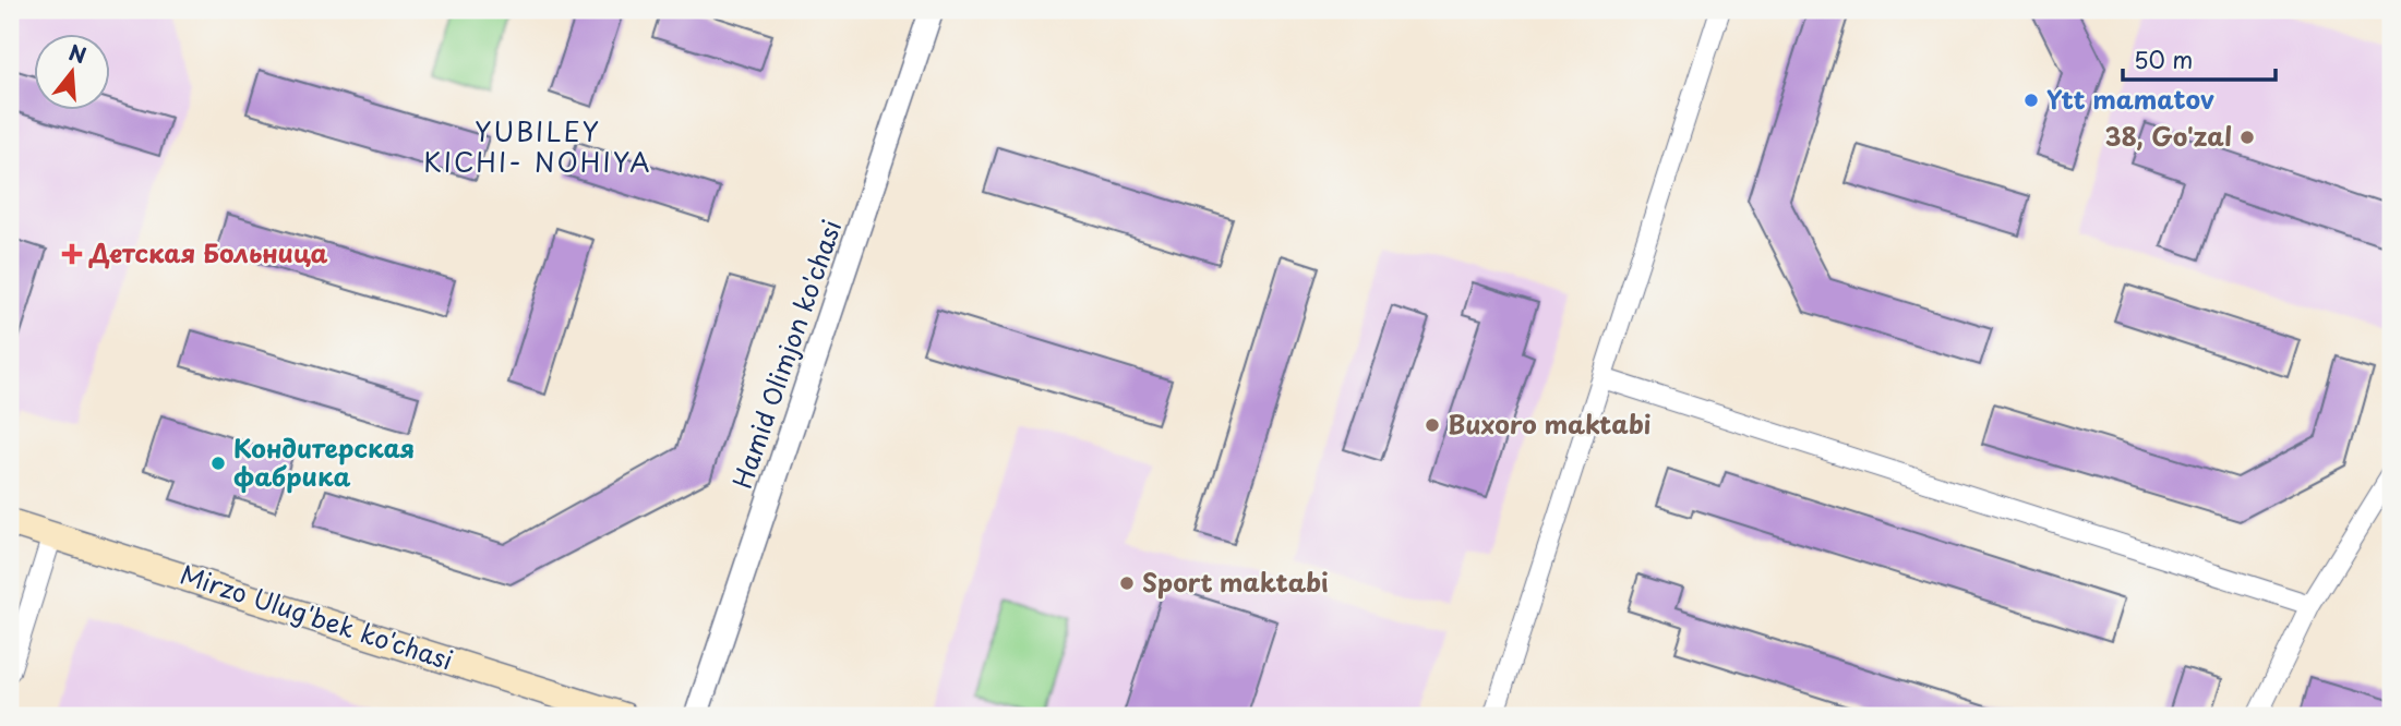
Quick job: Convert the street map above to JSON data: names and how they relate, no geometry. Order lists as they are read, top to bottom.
{
  "streets": {
    "main road": ["Mirzo Ulug'bek ko'chasi"],
    "street": ["Hamid Olimjon ko'chasi"]
  },
  "districts": ["YUBILEY KICHI- NOHIYA"],
  "places": {
    "other": [
      "Ytt mamatov",
      "38, Go'zal",
      "Buxoro maktabi",
      "Кондитерская фабрика",
      "Sport maktabi"
    ],
    "health": ["Детская Больница"]
  },
  "scale_bar": "50 m",
  "north": "top"
}
